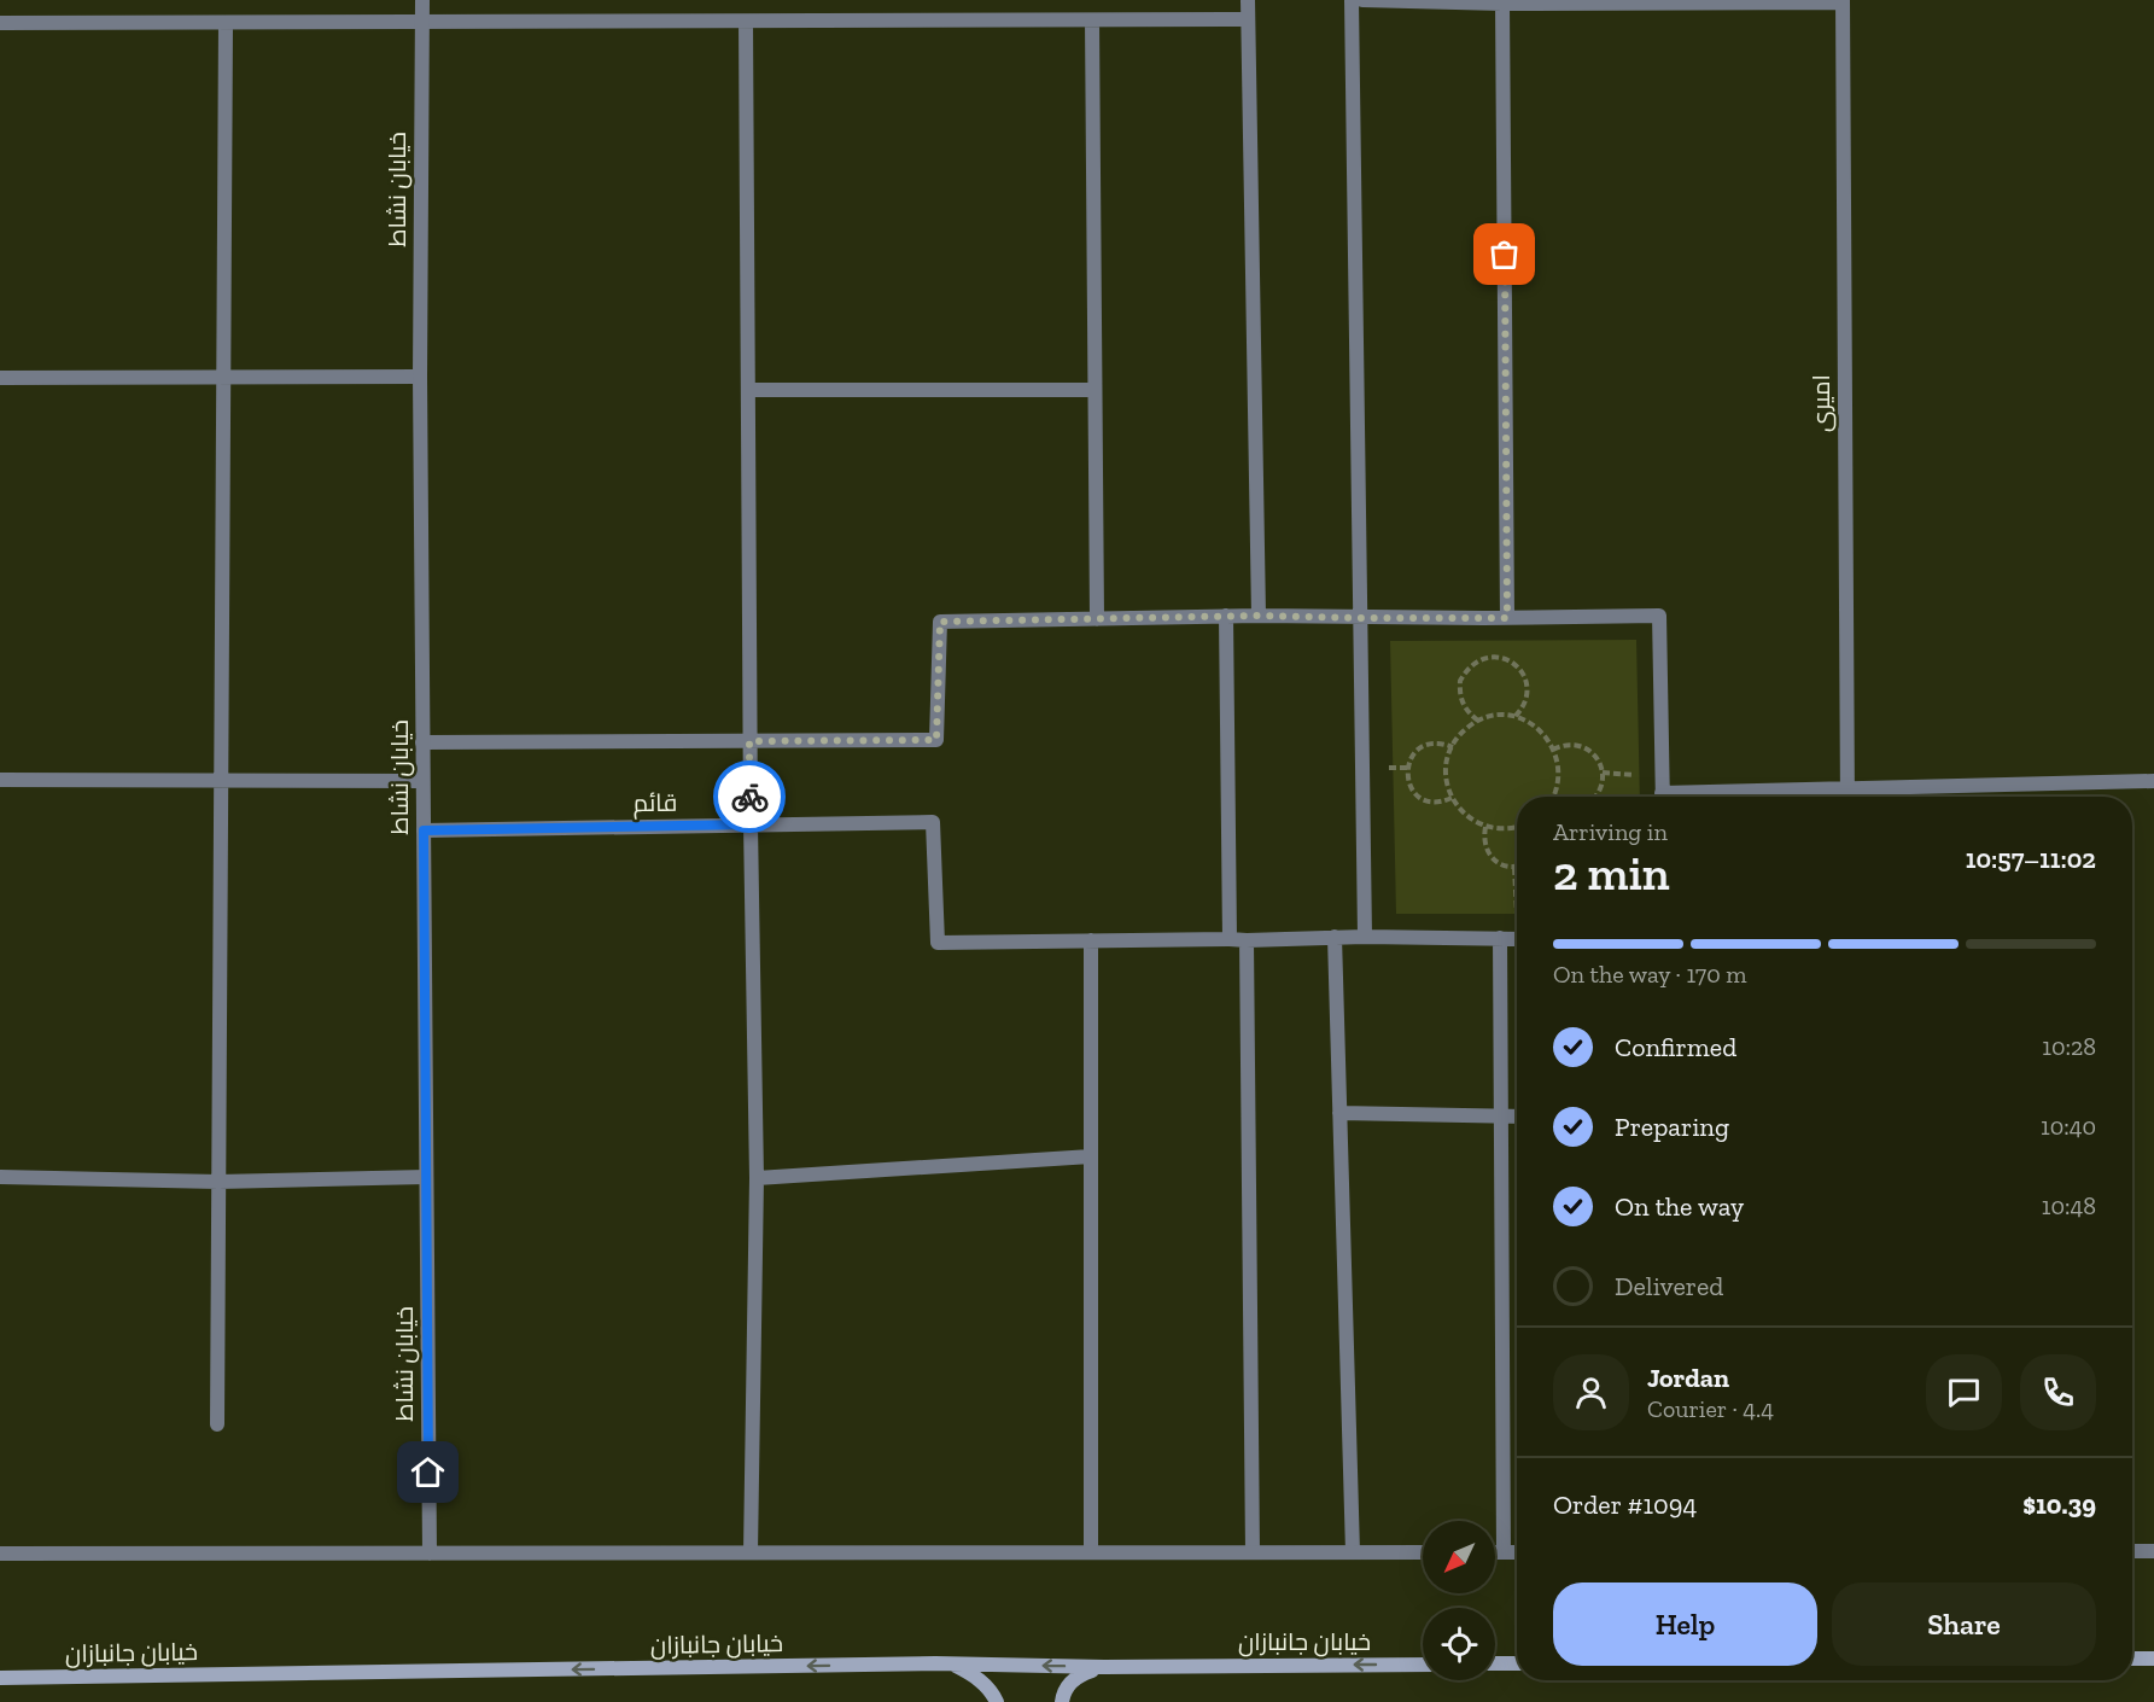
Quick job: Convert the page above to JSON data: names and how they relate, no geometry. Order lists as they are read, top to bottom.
{
  "streets": {
    "main road": ["خیابان جانبازان"],
    "street": ["خیابان نشاط", "امیری", "قائم"]
  },
  "crossings": [
    ["خیابان نشاط", "قائم"]
  ],
  "one_way": ["خیابان جانبازان"],
  "north": "bottom left",
  "page": {
    "heading": ["2 min", "Arriving in", "10:57–11:02"],
    "panel": [
      "Jordan",
      "Courier · 4.4",
      "Order #1094",
      "$10.39"
    ],
    "bar": "On the way · 170 m",
    "list": [
      ["Confirmed", "10:28"],
      ["Preparing", "10:40"],
      ["On the way", "10:48"],
      "Delivered"
    ],
    "buttons": ["Help", "Share"]
  }
}
